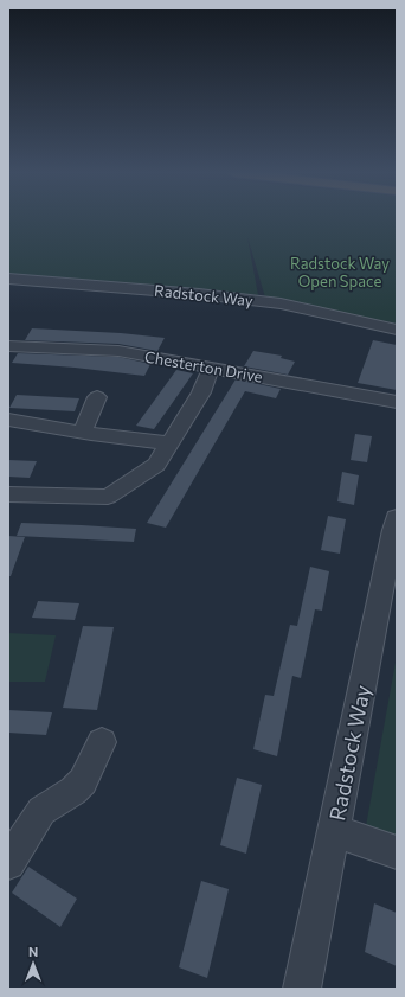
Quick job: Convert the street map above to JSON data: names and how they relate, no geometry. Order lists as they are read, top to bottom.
{
  "streets": {
    "street": ["Radstock Way", "Chesterton Drive"]
  },
  "parks": ["Radstock Way Open Space"],
  "north": "top"
}
